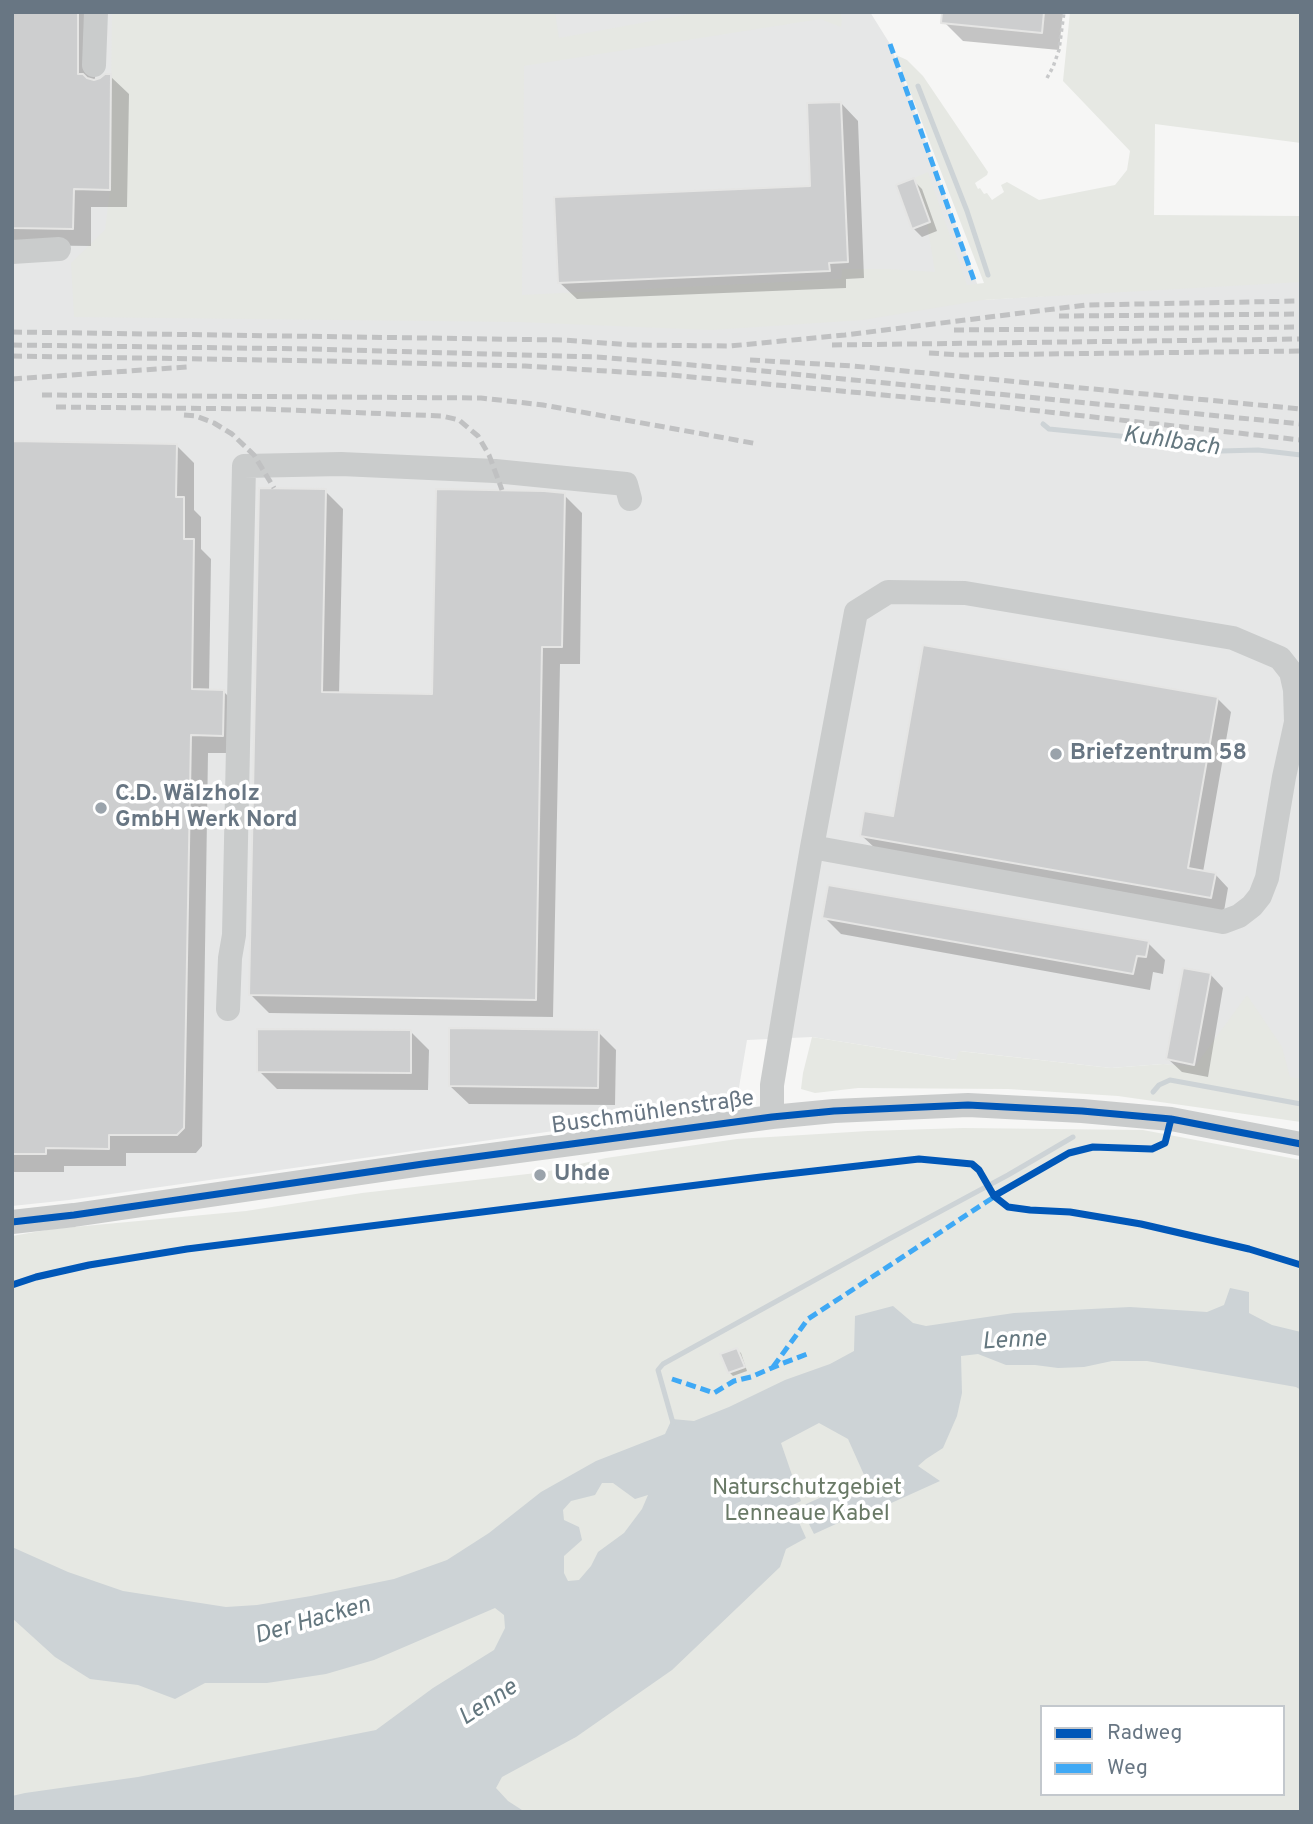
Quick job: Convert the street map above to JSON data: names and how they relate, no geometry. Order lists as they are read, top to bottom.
{
  "streets": {
    "street": ["Buschmühlenstraße"]
  },
  "water": ["Kuhlbach", "Lenne", "Der Hacken"],
  "parks": ["Naturschutzgebiet Lenneaue Kabel"],
  "places": ["Briefzentrum 58", "C.D. Wälzholz GmbH Werk Nord", "Uhde"],
  "legend": ["Radweg", "Weg"]
}
